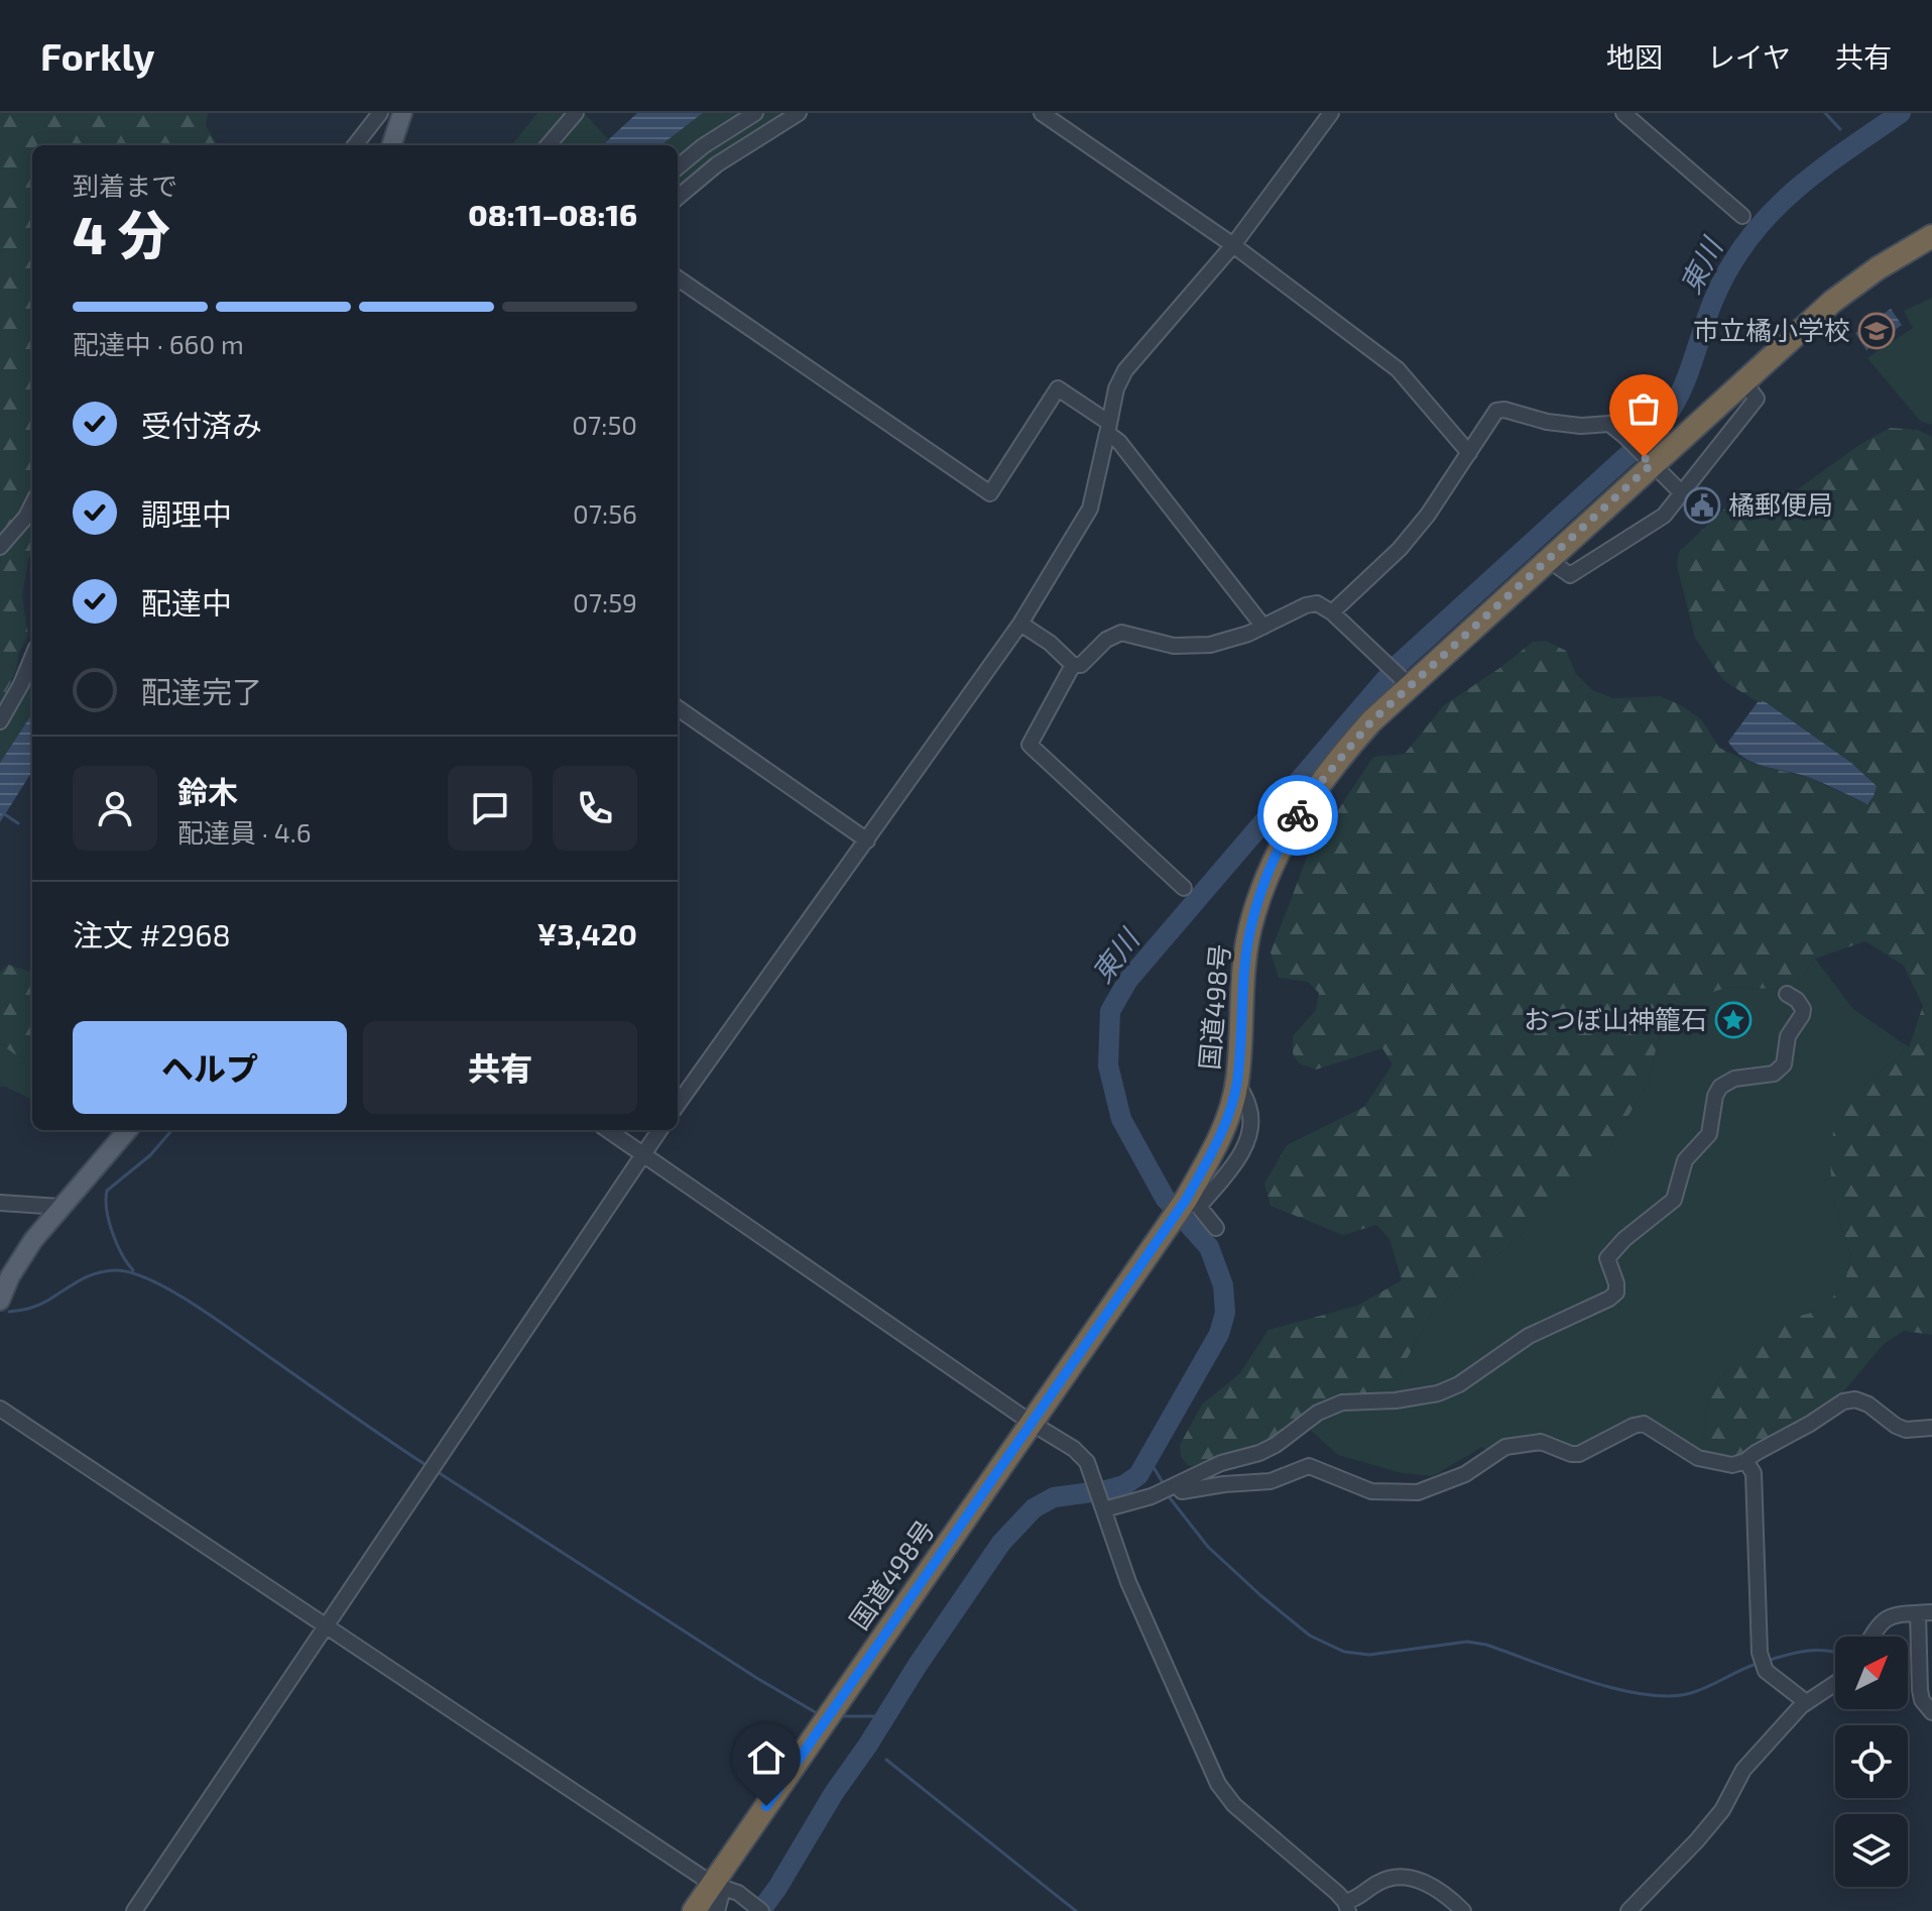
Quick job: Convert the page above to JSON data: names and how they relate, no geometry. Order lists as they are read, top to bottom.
{
  "streets": {
    "highway": ["国道498号"]
  },
  "water": ["東川"],
  "places": {
    "school or university": ["市立橘小学校"],
    "public building": ["橘郵便局"],
    "place": ["おつぼ山神籠石"]
  },
  "north": "top right",
  "page": {
    "header": "Forkly",
    "nav": ["地図", "レイヤ", "共有"],
    "heading": ["4 分", "到着まで", "08:11–08:16"],
    "panel": [
      "鈴木",
      "配達員 · 4.6",
      "注文 #2968",
      "¥3,420"
    ],
    "bar": "配達中 · 660 m",
    "list": [
      ["受付済み", "07:50"],
      ["調理中", "07:56"],
      ["配達中", "07:59"],
      "配達完了"
    ],
    "buttons": ["ヘルプ", "共有"]
  }
}
